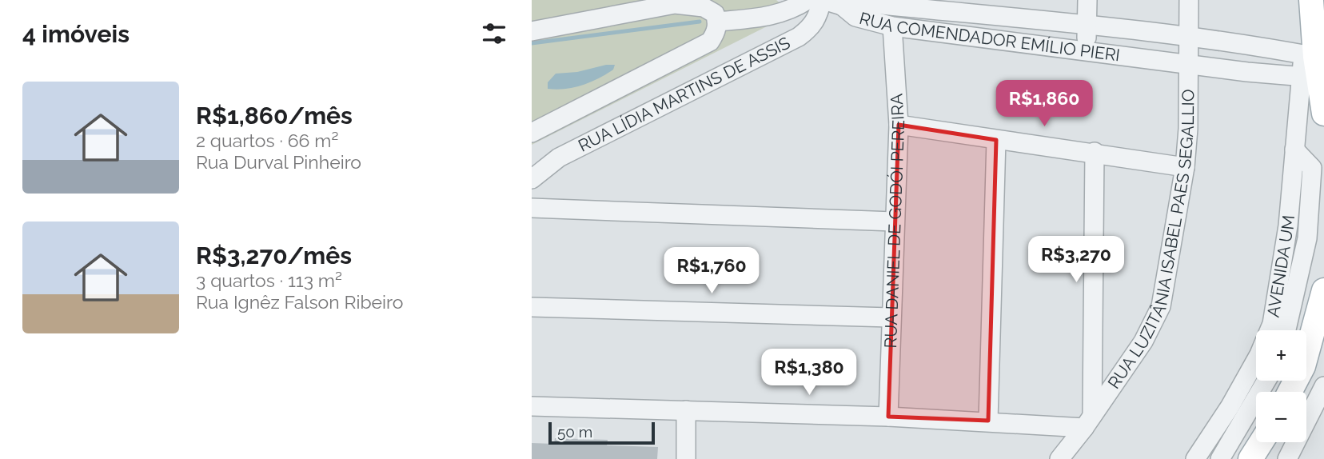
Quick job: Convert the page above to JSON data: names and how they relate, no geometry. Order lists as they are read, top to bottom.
{
  "streets": {
    "street": [
      "RUA COMENDADOR EMÍLIO PIERI",
      "RUA LÍDIA MARTINS DE ASSIS",
      "RUA DANIEL DE GODÓI PEREIRA",
      "RUA LUZITÂNIA ISABEL PAES SEGALLIO",
      "AVENIDA UM"
    ]
  },
  "crossings": [
    ["RUA COMENDADOR EMÍLIO PIERI", "RUA DANIEL DE GODÓI PEREIRA"],
    ["RUA COMENDADOR EMÍLIO PIERI", "RUA LUZITÂNIA ISABEL PAES SEGALLIO"],
    ["RUA COMENDADOR EMÍLIO PIERI", "AVENIDA UM"]
  ],
  "scale_bar": "50 m",
  "page": {
    "heading": "4 imóveis",
    "list": [
      {
        "name": "R$1,860/mês",
        "note": "2 quartos · 66 m² · Rua Durval Pinheiro"
      },
      {
        "name": "R$3,270/mês",
        "note": "3 quartos · 113 m² · Rua Ignêz Falson Ribeiro"
      }
    ],
    "price": [
      "R$1,860",
      "R$3,270",
      "R$1,760",
      "R$1,380"
    ],
    "map_buttons": ["+", "−"],
    "scale": "50 m"
  }
}
